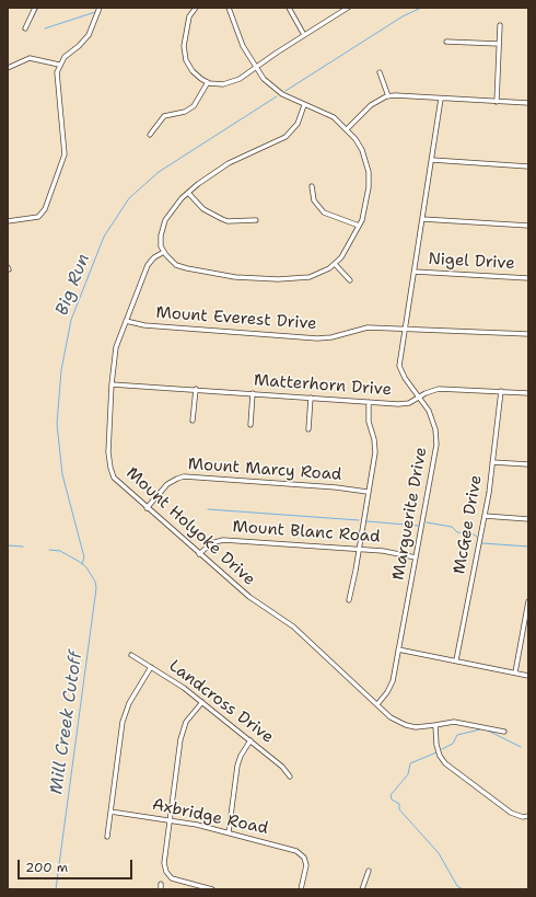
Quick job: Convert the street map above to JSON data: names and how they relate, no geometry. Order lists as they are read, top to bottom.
{
  "streets": {
    "street": [
      "Nigel Drive",
      "Mount Everest Drive",
      "Matterhorn Drive",
      "Mount Marcy Road",
      "Marguerite Drive",
      "McGee Drive",
      "Mount Holyoke Drive",
      "Mount Blanc Road",
      "Landcross Drive",
      "Axbridge Road"
    ]
  },
  "crossings": [
    ["Nigel Drive", "Marguerite Drive"],
    ["Mount Everest Drive", "Marguerite Drive"],
    ["Mount Everest Drive", "Mount Holyoke Drive"],
    ["Matterhorn Drive", "Marguerite Drive"],
    ["Matterhorn Drive", "McGee Drive"],
    ["Matterhorn Drive", "Mount Holyoke Drive"],
    ["Mount Marcy Road", "Mount Holyoke Drive"],
    ["Marguerite Drive", "Mount Holyoke Drive"],
    ["Marguerite Drive", "Mount Blanc Road"],
    ["Mount Holyoke Drive", "Mount Blanc Road"]
  ],
  "water": ["Big Run", "Mill Creek Cutoff"],
  "scale_bar": "200 m"
}
